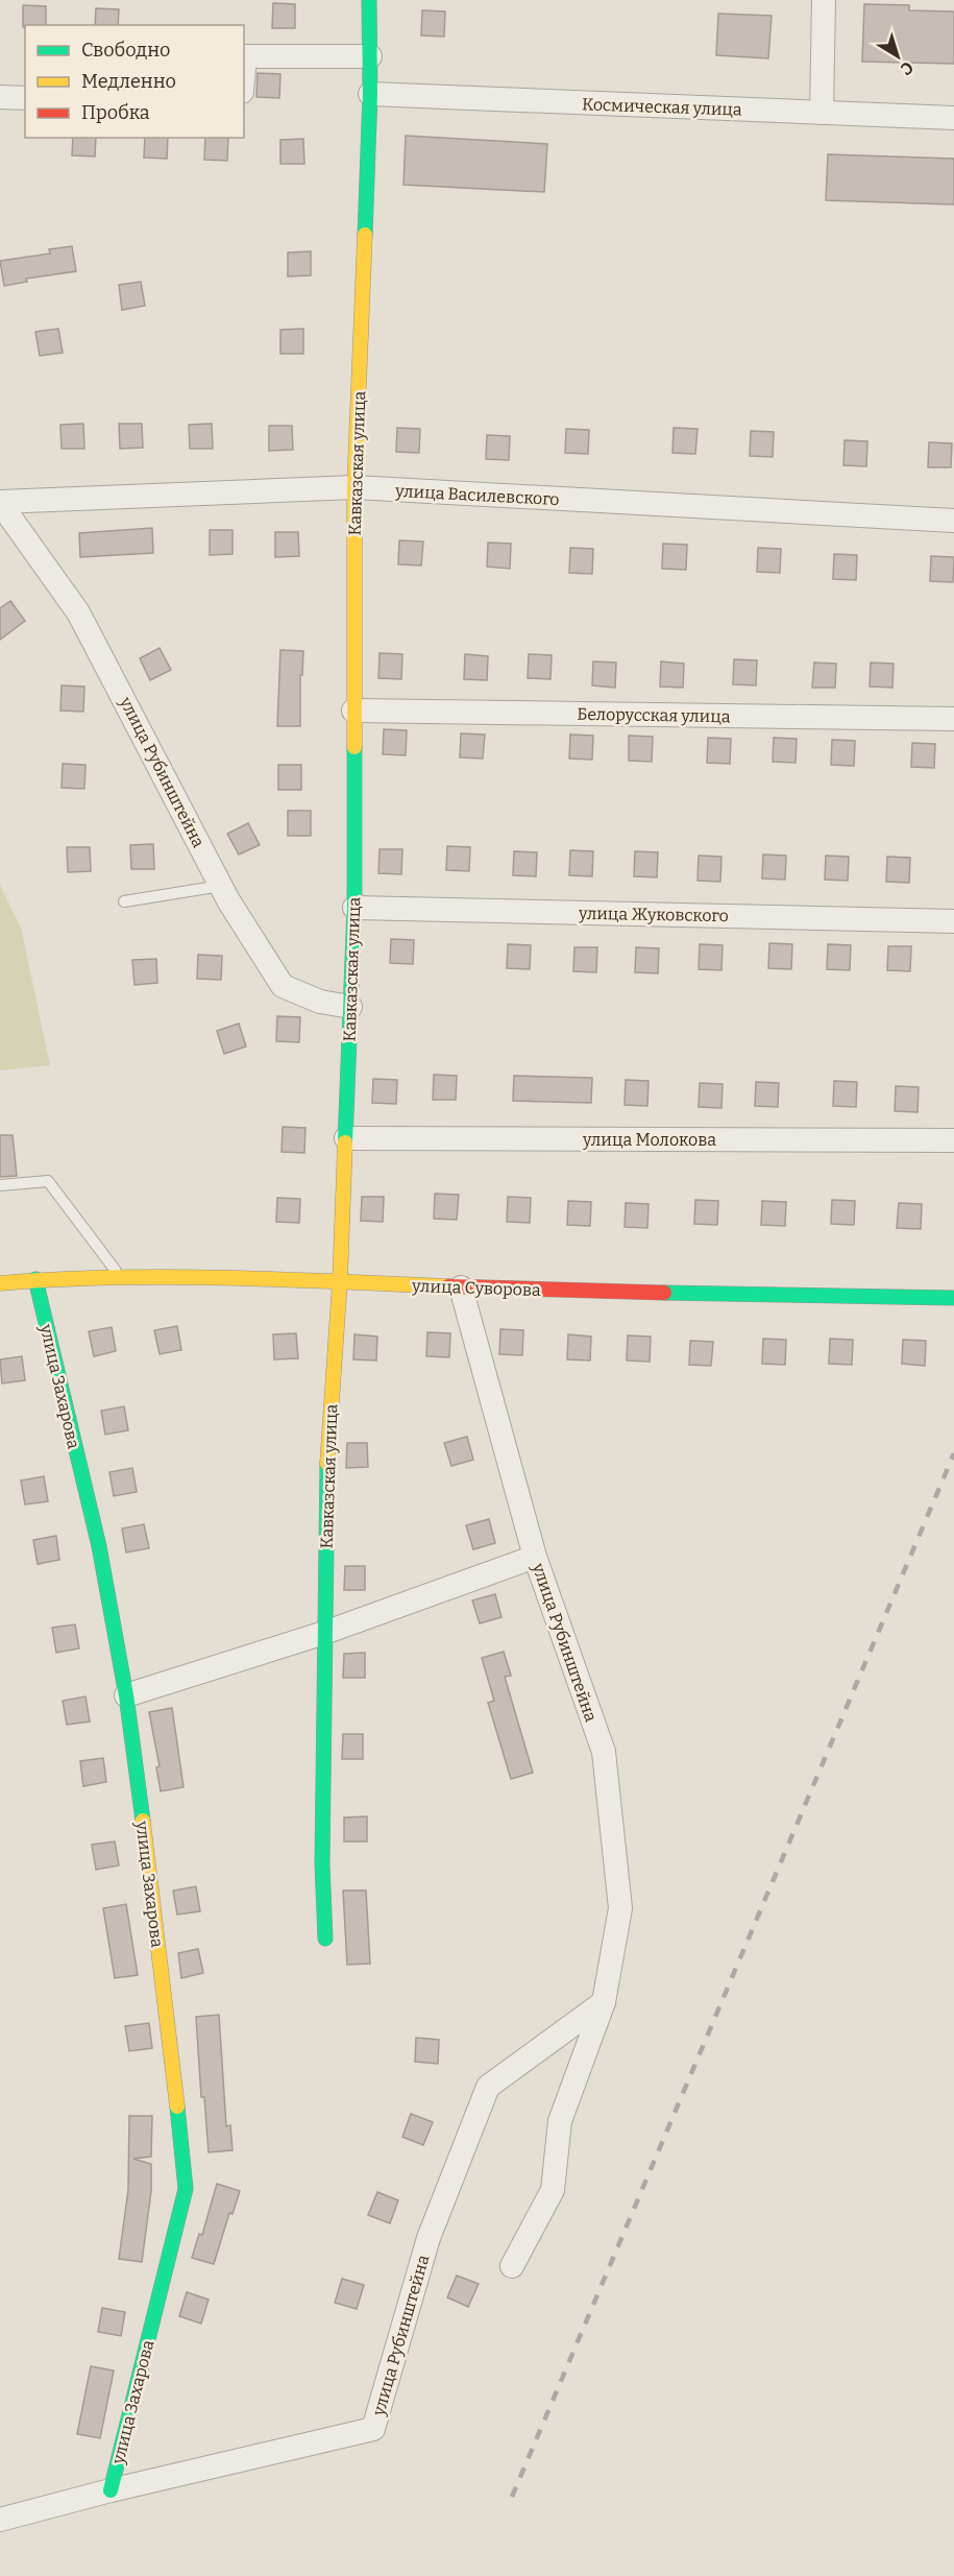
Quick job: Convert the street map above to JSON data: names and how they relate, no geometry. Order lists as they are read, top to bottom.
{
  "streets": {
    "street": [
      "Космическая улица",
      "Кавказская улица",
      "улица Василевского",
      "Белорусская улица",
      "улица Рубинштейна",
      "улица Жуковского",
      "улица Молокова",
      "улица Суворова",
      "улица Захарова"
    ]
  },
  "crossings": [
    ["Космическая улица", "Кавказская улица"],
    ["Кавказская улица", "улица Василевского"],
    ["Кавказская улица", "Белорусская улица"],
    ["Кавказская улица", "улица Рубинштейна"],
    ["Кавказская улица", "улица Жуковского"],
    ["Кавказская улица", "улица Молокова"],
    ["Кавказская улица", "улица Суворова"],
    ["улица Василевского", "улица Рубинштейна"],
    ["улица Рубинштейна", "улица Суворова"],
    ["улица Рубинштейна", "улица Захарова"],
    ["улица Суворова", "улица Захарова"]
  ],
  "legend": ["Свободно", "Медленно", "Пробка"],
  "north": "bottom right"
}
